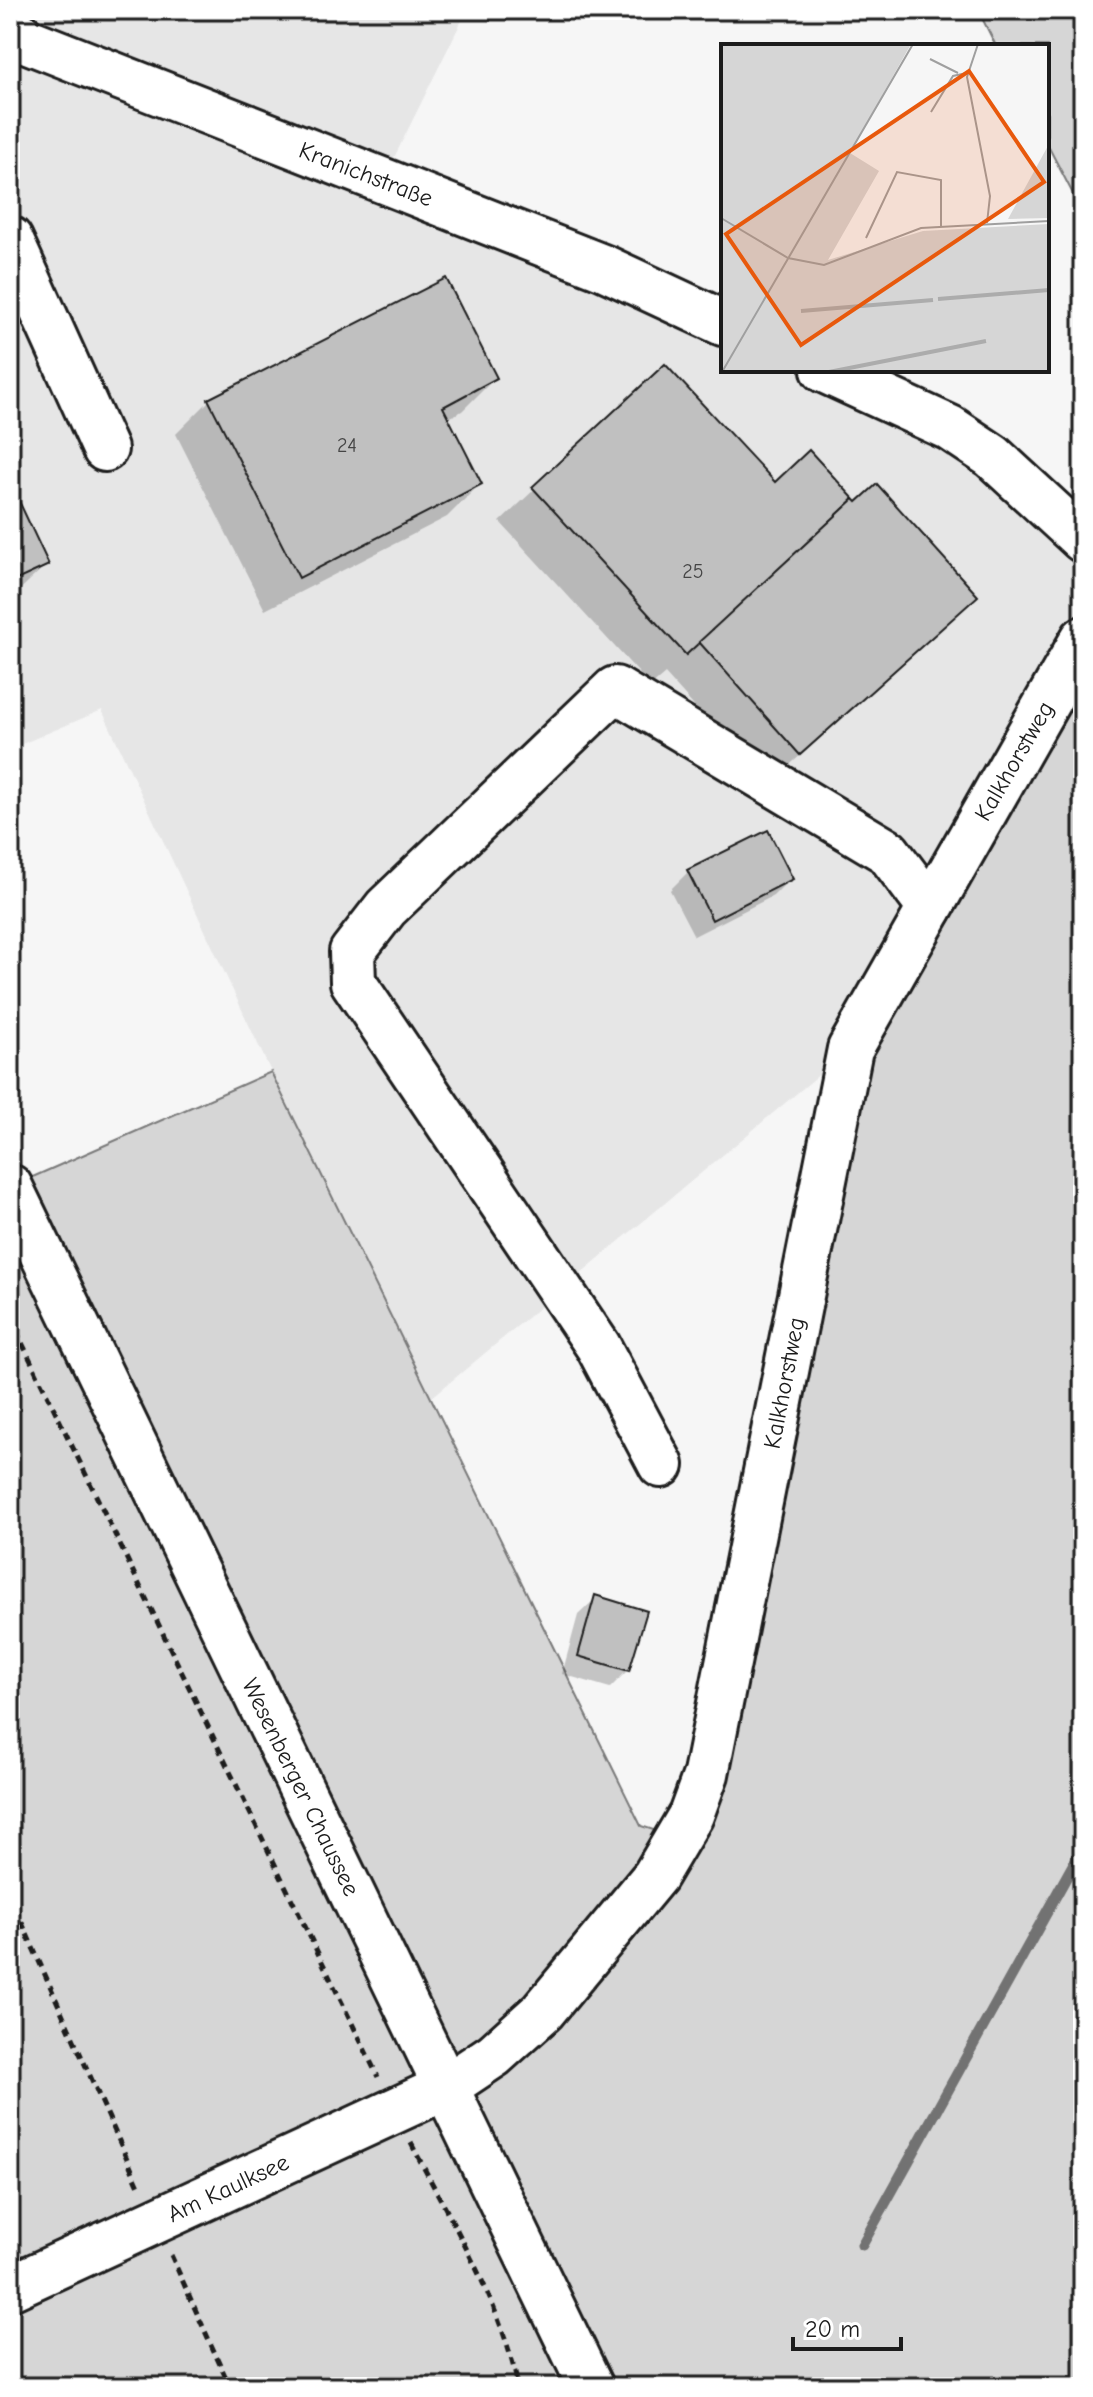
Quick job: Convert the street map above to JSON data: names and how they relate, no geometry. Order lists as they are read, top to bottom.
{
  "streets": {
    "street": [
      "Kranichstraße",
      "Kalkhorstweg",
      "Wesenberger Chaussee",
      "Am Kaulksee"
    ]
  },
  "crossings": [
    ["Kalkhorstweg", "Wesenberger Chaussee"],
    ["Kalkhorstweg", "Am Kaulksee"],
    ["Wesenberger Chaussee", "Am Kaulksee"]
  ],
  "house_numbers": ["24", "25"],
  "scale_bar": "20 m"
}
